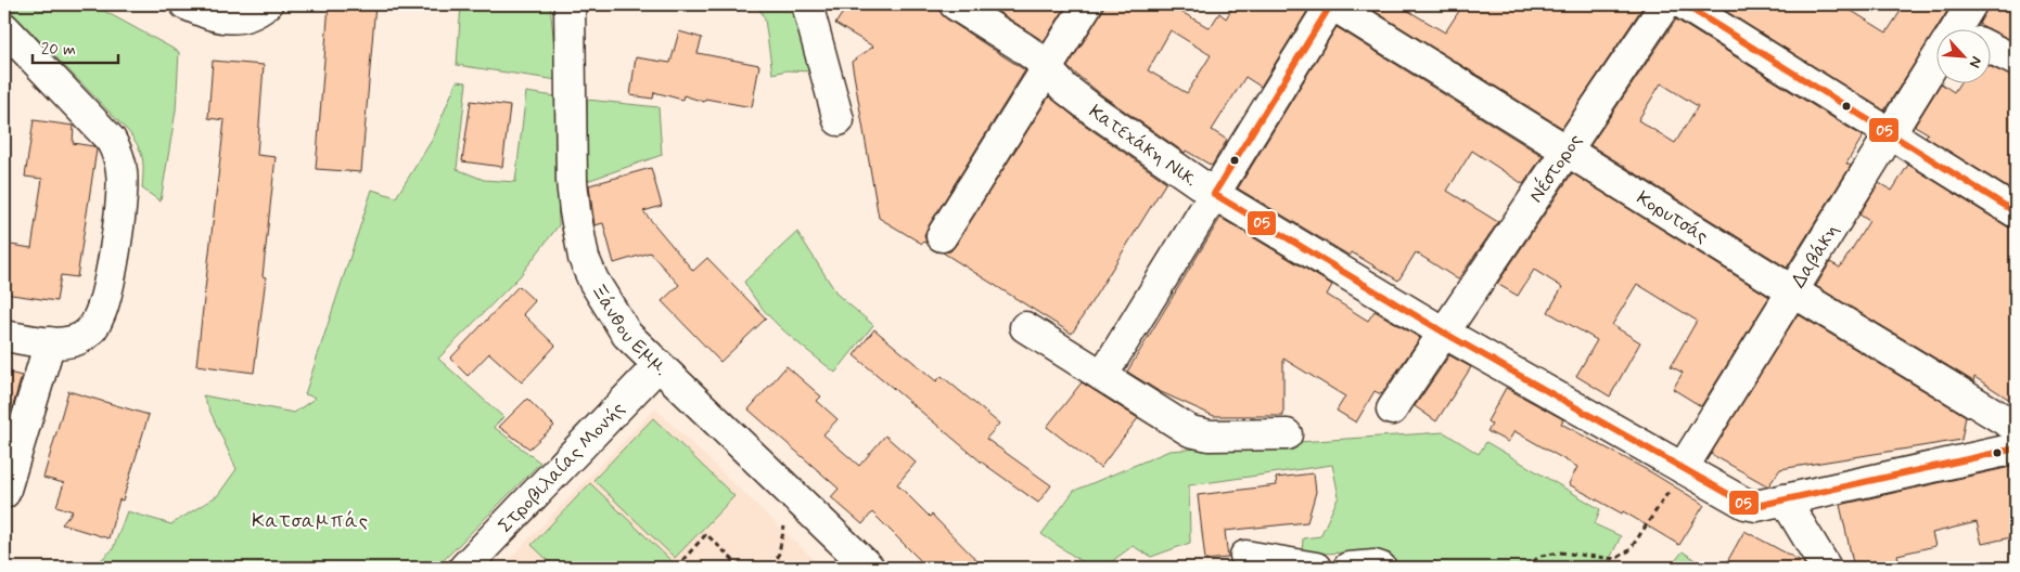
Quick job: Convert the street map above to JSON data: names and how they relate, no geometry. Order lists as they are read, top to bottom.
{
  "streets": {
    "street": [
      "Κατεχάκη Νικ.",
      "Νέστορος",
      "Κορυτσάς",
      "Δαβάκη",
      "Ξάνθου Εμμ.",
      "Στροβιλαίας Μονής"
    ]
  },
  "crossings": [
    ["Κατεχάκη Νικ.", "Νέστορος"],
    ["Κατεχάκη Νικ.", "Δαβάκη"],
    ["Νέστορος", "Κορυτσάς"],
    ["Κορυτσάς", "Δαβάκη"],
    ["Ξάνθου Εμμ.", "Στροβιλαίας Μονής"]
  ],
  "districts": ["Κατσαμπάς"],
  "lines": ["transit line 05"],
  "scale_bar": "20 m",
  "north": "bottom right"
}
